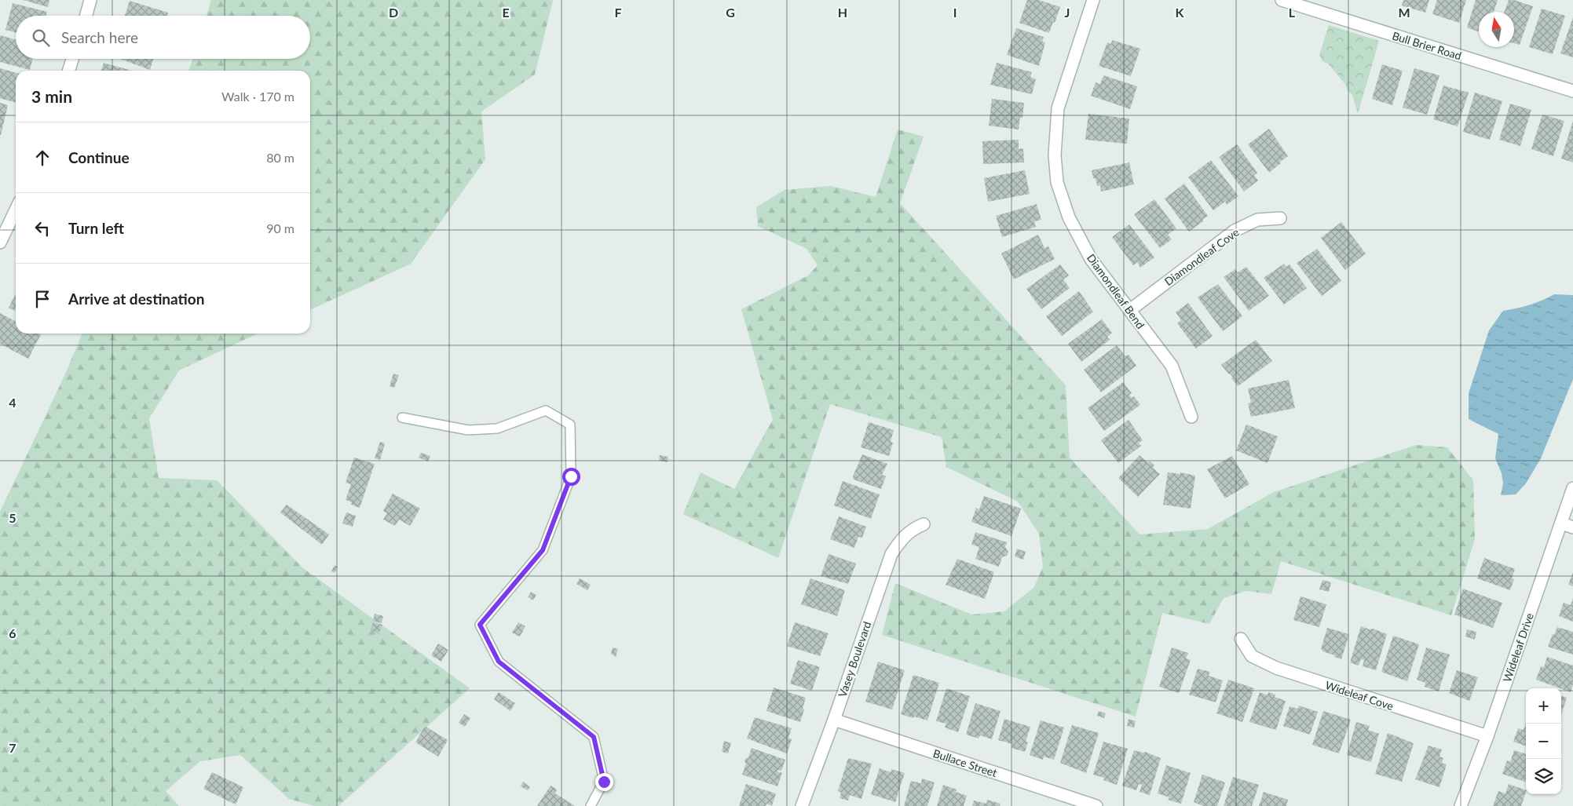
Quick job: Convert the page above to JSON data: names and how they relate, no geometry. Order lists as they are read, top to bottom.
{
  "streets": {
    "street": [
      "Bull Brier Road",
      "Diamondleaf Cove",
      "Diamondleaf Bend",
      "Wideleaf Drive",
      "Vasey Boulevard",
      "Wideleaf Cove",
      "Bullace Street"
    ]
  },
  "crossings": [
    ["Diamondleaf Cove", "Diamondleaf Bend"],
    ["Wideleaf Drive", "Wideleaf Cove"],
    ["Vasey Boulevard", "Bullace Street"]
  ],
  "north": "top",
  "page": {
    "search": "Search here",
    "heading": ["3 min", "Walk · 170 m"],
    "list": [
      ["Continue", "80 m"],
      ["Turn left", "90 m"],
      "Arrive at destination"
    ],
    "map_buttons": ["+", "−"]
  },
  "grid": {
    "columns": [
      "D",
      "E",
      "F",
      "G",
      "H",
      "I",
      "J",
      "K",
      "L",
      "M"
    ],
    "rows": [
      "4",
      "5",
      "6",
      "7"
    ]
  }
}
